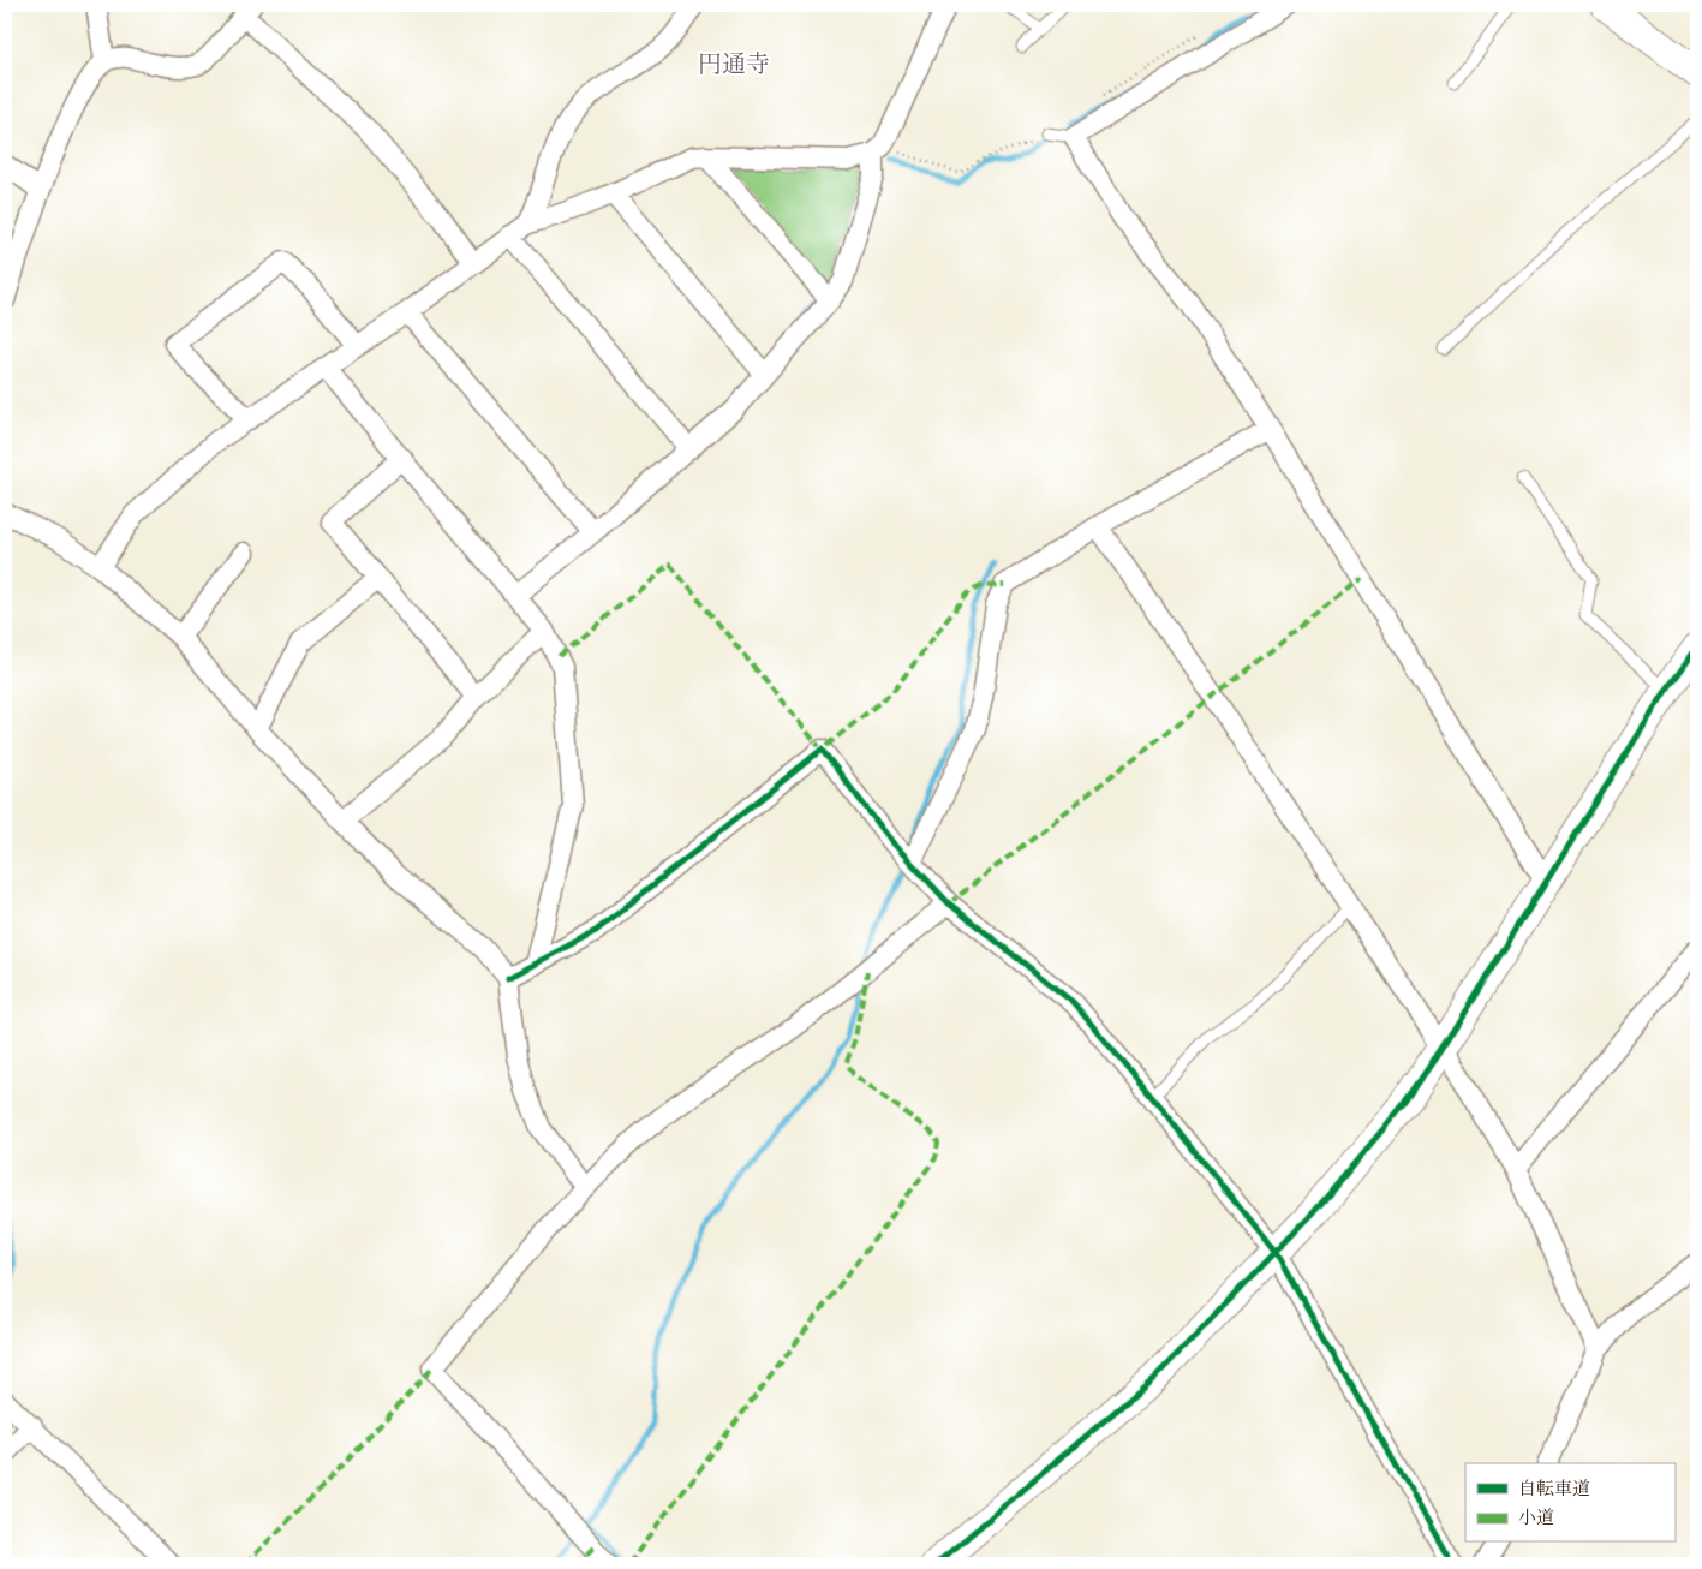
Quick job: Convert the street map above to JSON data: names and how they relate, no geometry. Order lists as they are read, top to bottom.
{
  "districts": ["円通寺"],
  "legend": ["自転車道", "小道"]
}
